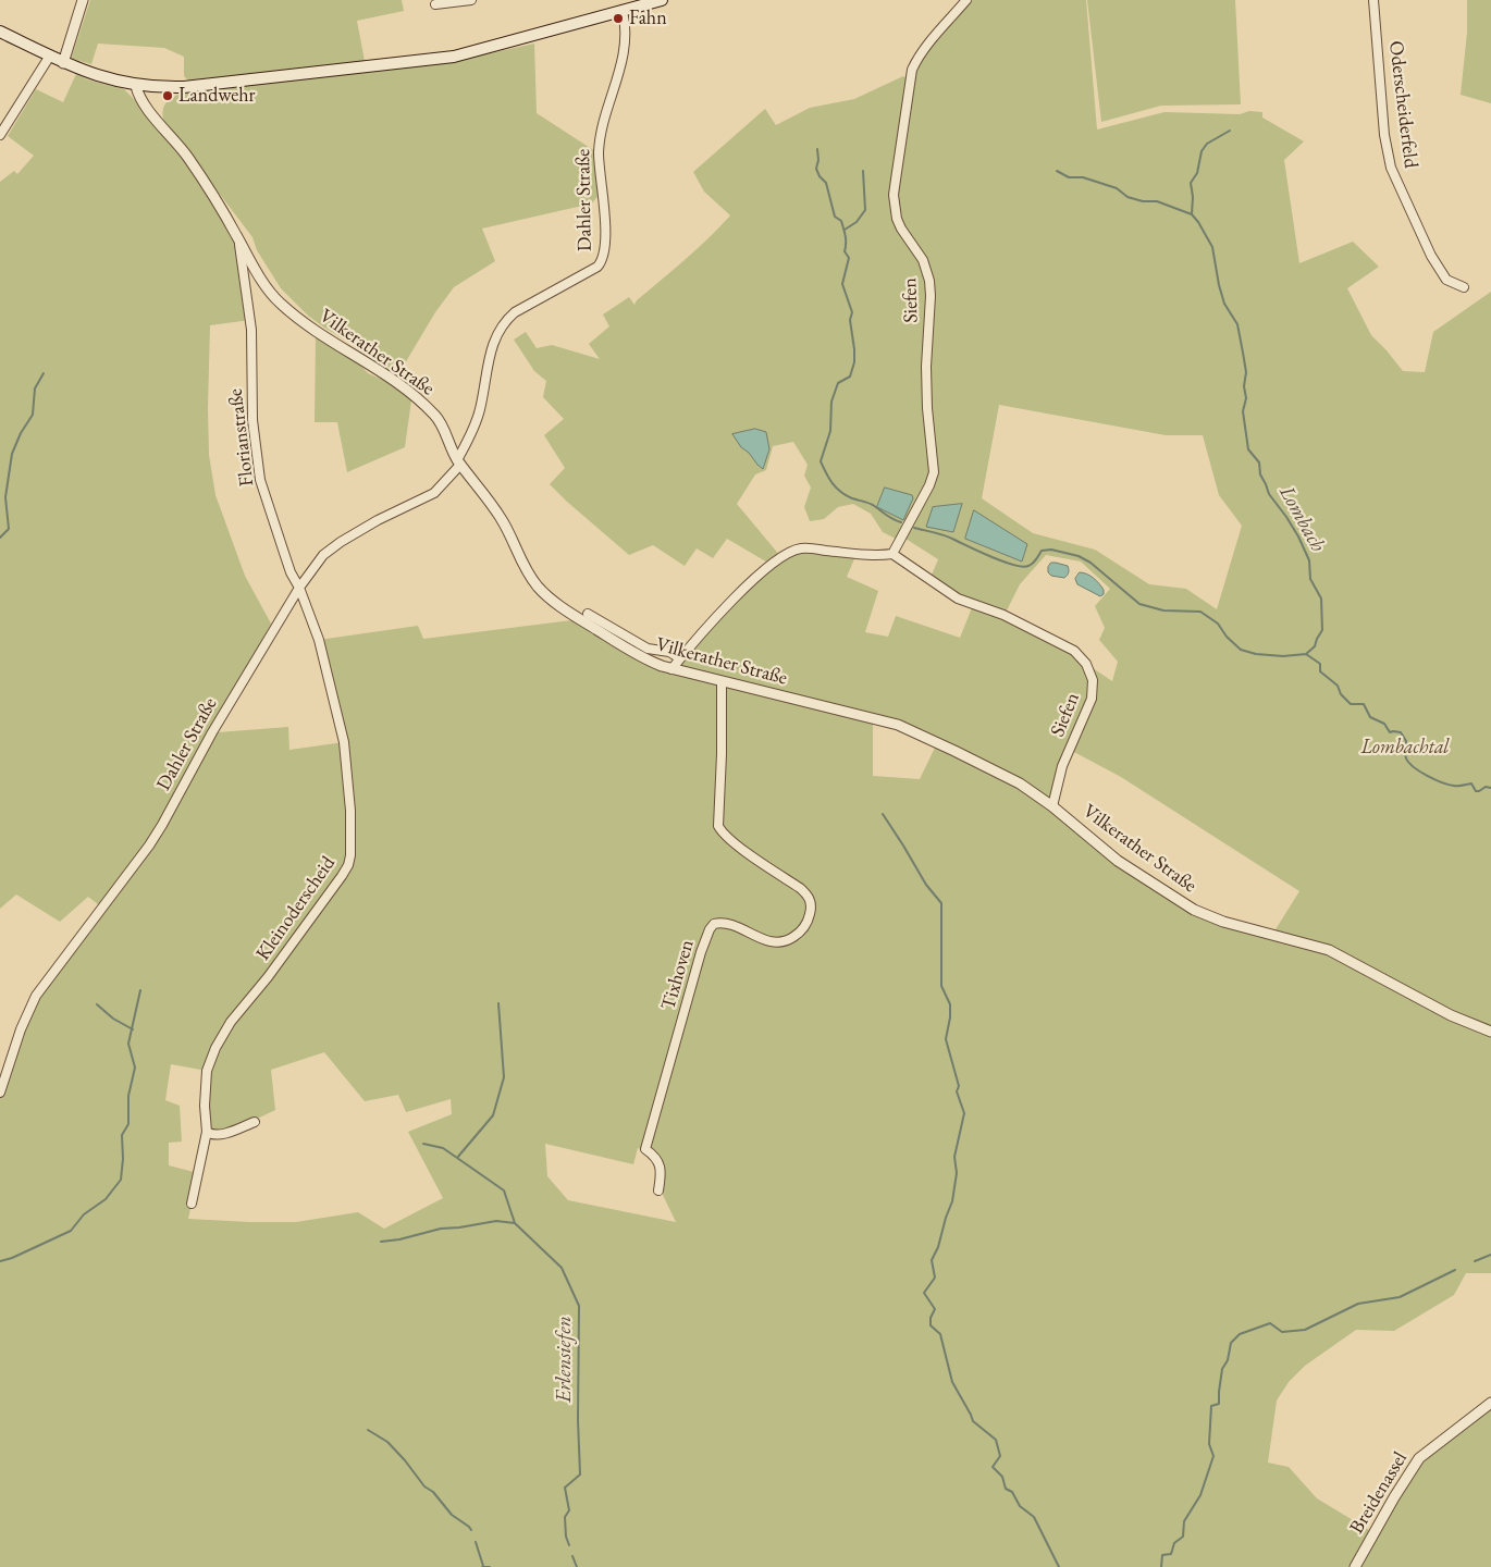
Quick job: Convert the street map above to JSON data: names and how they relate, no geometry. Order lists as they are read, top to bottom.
{
  "streets": {
    "street": [
      "Oderscheiderfeld",
      "Dahler Straße",
      "Siefen",
      "Vilkerather Straße",
      "Florianstraße",
      "Kleinoderscheid",
      "Tixhoven",
      "Breidenassel"
    ]
  },
  "crossings": [
    ["Dahler Straße", "Vilkerather Straße"],
    ["Dahler Straße", "Florianstraße"],
    ["Siefen", "Vilkerather Straße"],
    ["Vilkerather Straße", "Florianstraße"],
    ["Vilkerather Straße", "Tixhoven"],
    ["Florianstraße", "Kleinoderscheid"]
  ],
  "water": ["Lombach", "Erlensiefen"],
  "parks": ["Lombachtal"],
  "places": ["Fahn", "Landwehr"]
}
